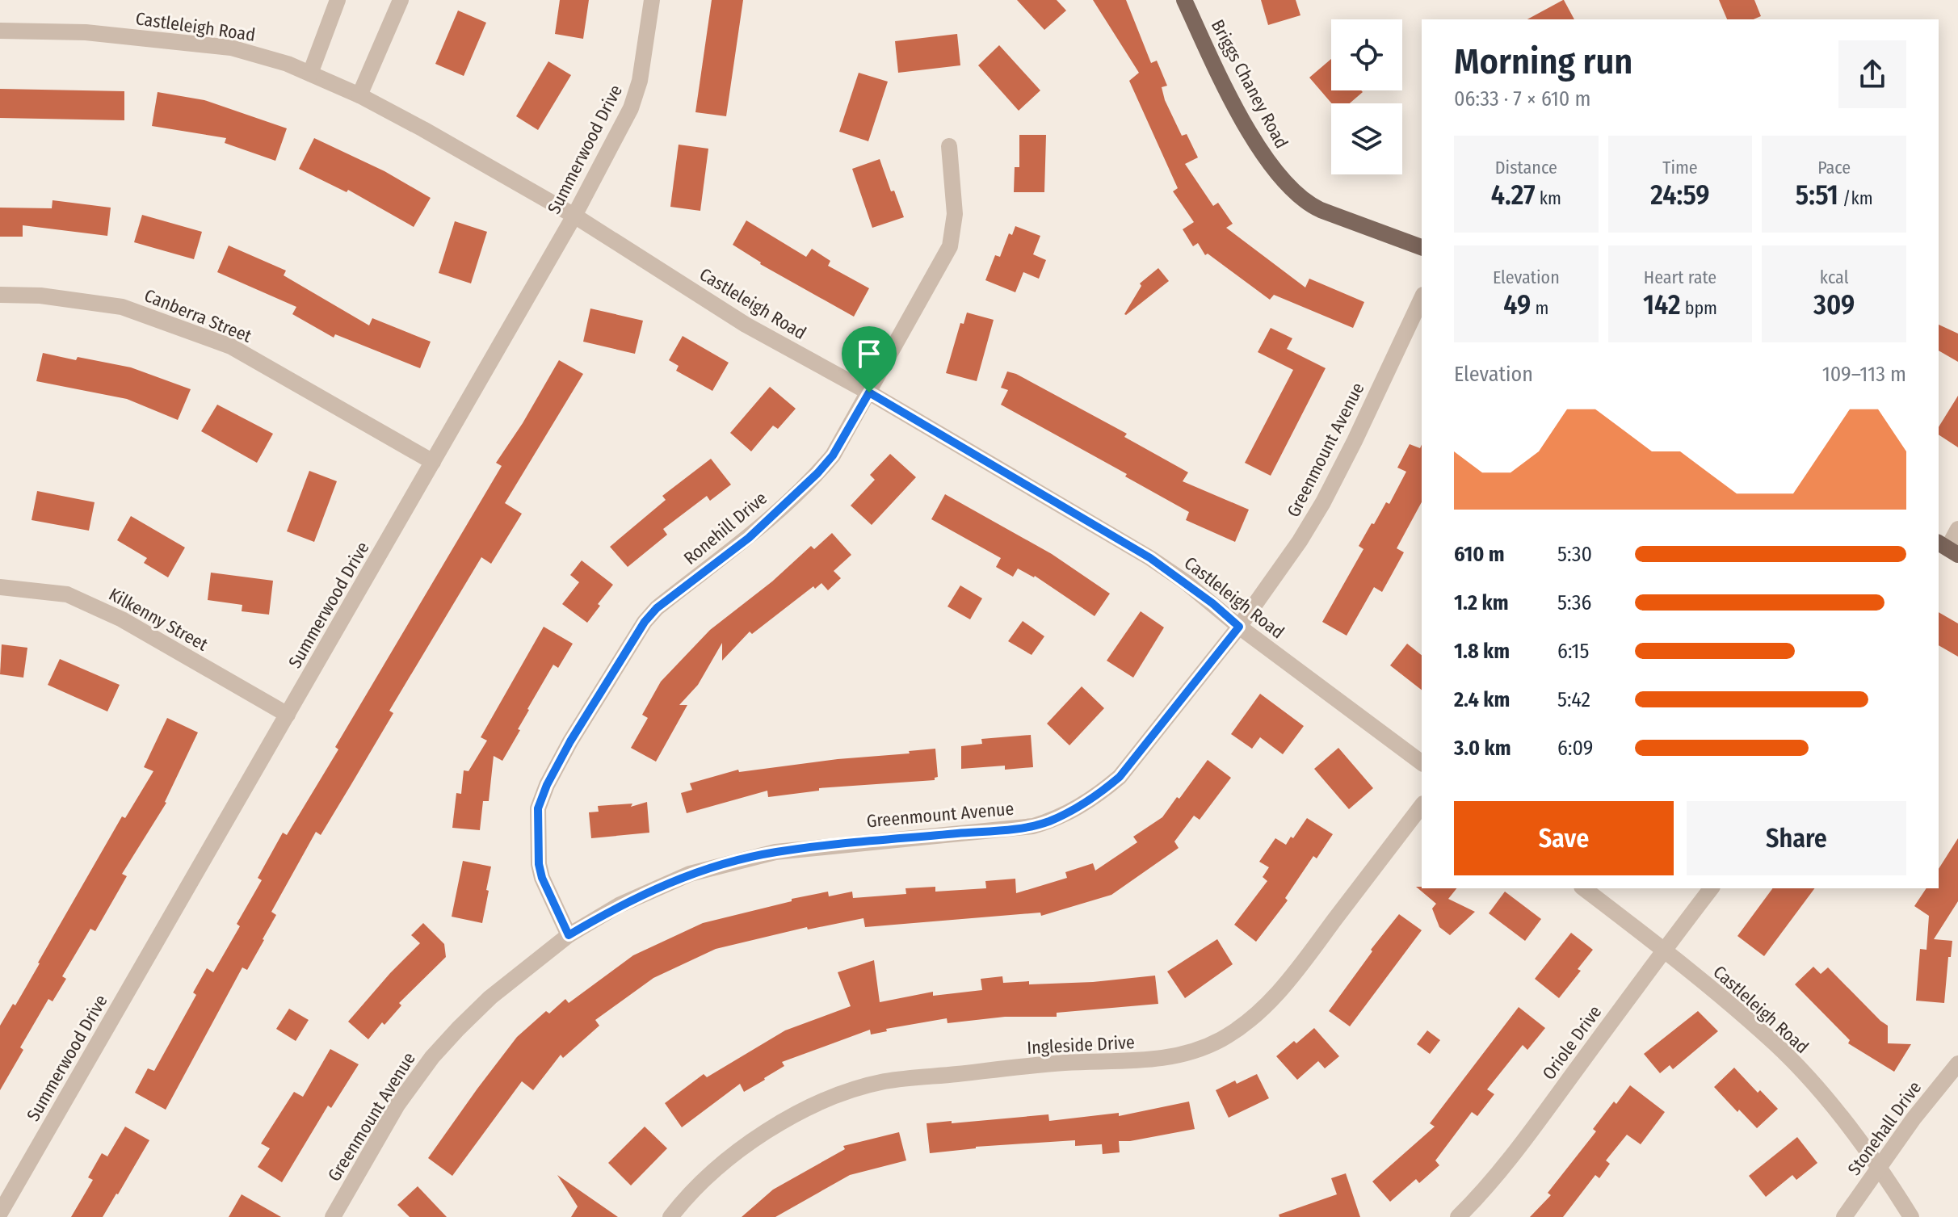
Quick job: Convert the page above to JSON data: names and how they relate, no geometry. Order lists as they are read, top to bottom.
{
  "streets": {
    "main road": ["Briggs Chaney Road"],
    "street": [
      "Castleleigh Road",
      "Summerwood Drive",
      "Canberra Street",
      "Greenmount Avenue",
      "Ronehill Drive",
      "Kilkenny Street",
      "Oriole Drive",
      "Ingleside Drive",
      "Stonehall Drive"
    ]
  },
  "crossings": [
    ["Castleleigh Road", "Summerwood Drive"],
    ["Castleleigh Road", "Greenmount Avenue"],
    ["Castleleigh Road", "Ronehill Drive"],
    ["Castleleigh Road", "Oriole Drive"],
    ["Castleleigh Road", "Stonehall Drive"],
    ["Summerwood Drive", "Canberra Street"],
    ["Summerwood Drive", "Kilkenny Street"],
    ["Greenmount Avenue", "Ronehill Drive"]
  ],
  "page": {
    "heading": ["Morning run", "06:33 · 7 × 610 m"],
    "stats": [
      ["Distance", "4.27 km"],
      ["Time", "24:59"],
      ["Pace", "5:51 /km"],
      ["Elevation", "49 m"],
      ["Heart rate", "142 bpm"],
      ["kcal", "309"]
    ],
    "chart": ["Elevation", "109–113 m"],
    "list": [
      {
        "name": "610 m",
        "note": "5:30"
      },
      {
        "name": "1.2 km",
        "note": "5:36"
      },
      {
        "name": "1.8 km",
        "note": "6:15"
      },
      {
        "name": "2.4 km",
        "note": "5:42"
      },
      {
        "name": "3.0 km",
        "note": "6:09"
      }
    ],
    "buttons": ["Save", "Share"]
  }
}
